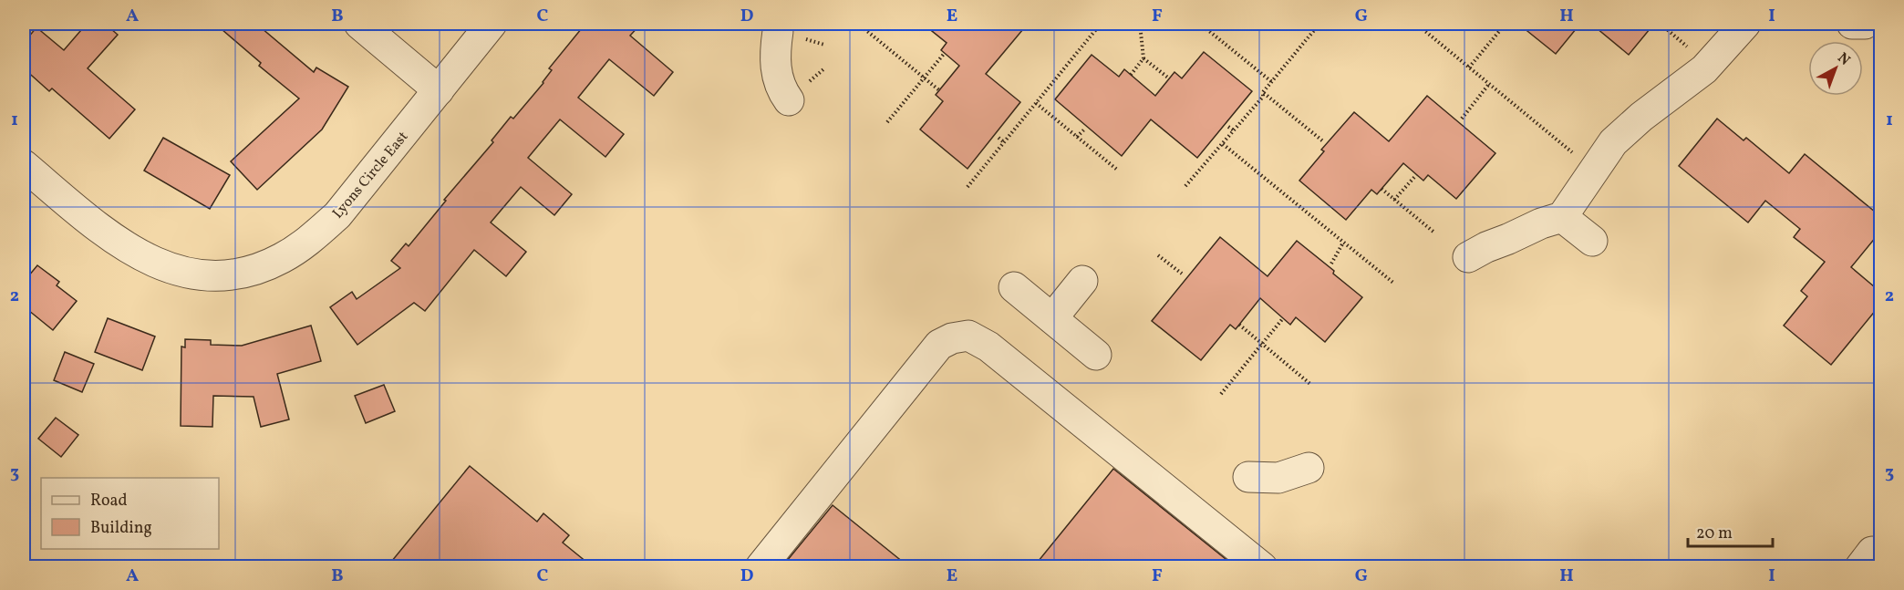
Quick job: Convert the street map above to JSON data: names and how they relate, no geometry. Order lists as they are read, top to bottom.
{
  "streets": {
    "street": ["Lyons Circle East"]
  },
  "legend": ["Road", "Building"],
  "scale_bar": "20 m",
  "north": "top right",
  "grid": {
    "columns": [
      "A",
      "B",
      "C",
      "D",
      "E",
      "F",
      "G",
      "H",
      "I"
    ],
    "rows": ["1", "2", "3"]
  }
}
